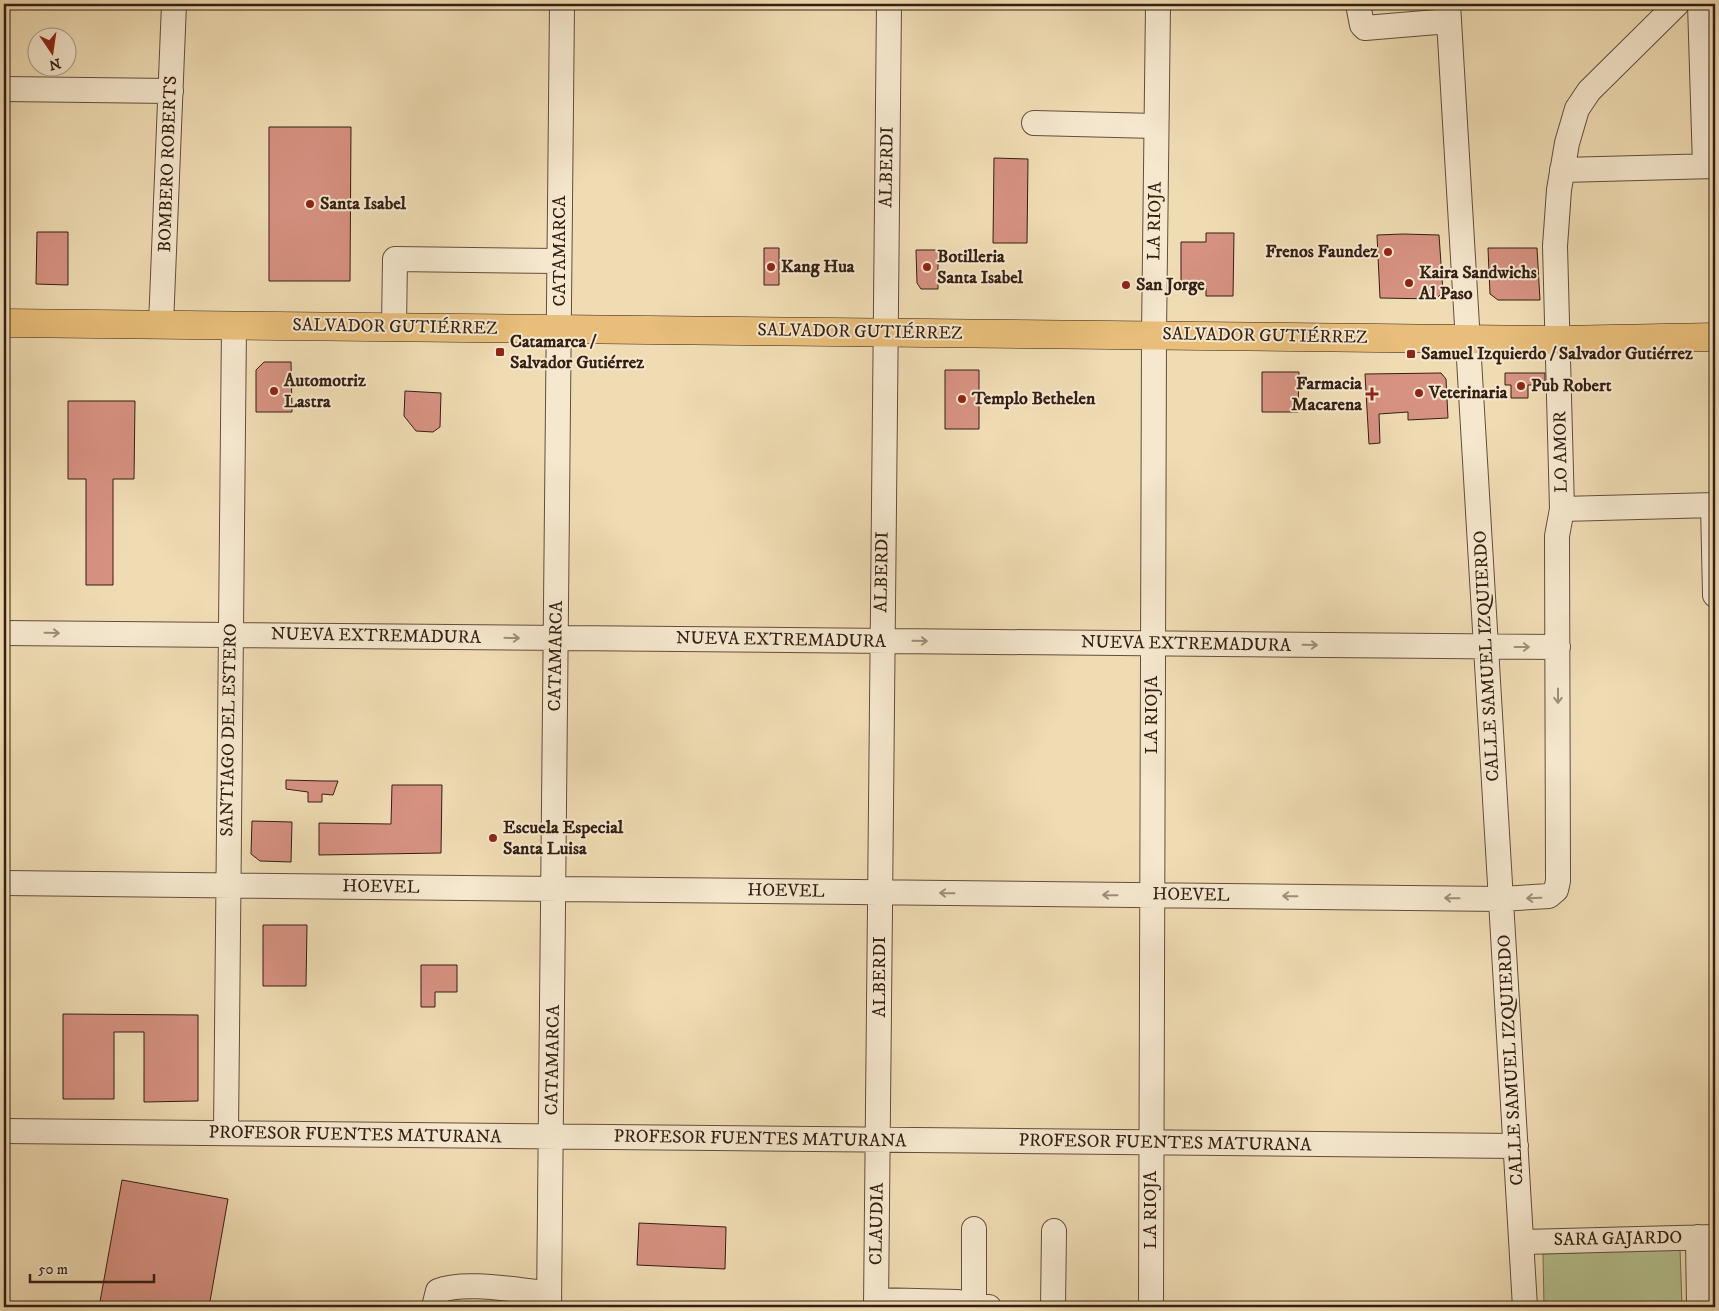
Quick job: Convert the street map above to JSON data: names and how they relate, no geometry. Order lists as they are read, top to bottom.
{
  "streets": {
    "main road": ["SALVADOR GUTIÉRREZ"],
    "street": [
      "BOMBERO ROBERTS",
      "ALBERDI",
      "LA RIOJA",
      "CATAMARCA",
      "LO AMOR",
      "NUEVA EXTREMADURA",
      "CALLE SAMUEL IZQUIERDO",
      "SANTIAGO DEL ESTERO",
      "HOEVEL",
      "PROFESOR FUENTES MATURANA",
      "CLAUDIA",
      "SARA GAJARDO"
    ]
  },
  "crossings": [
    ["BOMBERO ROBERTS", "SALVADOR GUTIÉRREZ"],
    ["ALBERDI", "SALVADOR GUTIÉRREZ"],
    ["ALBERDI", "NUEVA EXTREMADURA"],
    ["ALBERDI", "HOEVEL"],
    ["ALBERDI", "PROFESOR FUENTES MATURANA"],
    ["ALBERDI", "CLAUDIA"],
    ["LA RIOJA", "SALVADOR GUTIÉRREZ"],
    ["LA RIOJA", "NUEVA EXTREMADURA"],
    ["LA RIOJA", "HOEVEL"],
    ["LA RIOJA", "PROFESOR FUENTES MATURANA"],
    ["CATAMARCA", "SALVADOR GUTIÉRREZ"],
    ["CATAMARCA", "NUEVA EXTREMADURA"],
    ["CATAMARCA", "HOEVEL"],
    ["CATAMARCA", "PROFESOR FUENTES MATURANA"],
    ["SALVADOR GUTIÉRREZ", "LO AMOR"],
    ["SALVADOR GUTIÉRREZ", "CALLE SAMUEL IZQUIERDO"],
    ["SALVADOR GUTIÉRREZ", "SANTIAGO DEL ESTERO"],
    ["LO AMOR", "NUEVA EXTREMADURA"],
    ["LO AMOR", "HOEVEL"],
    ["NUEVA EXTREMADURA", "CALLE SAMUEL IZQUIERDO"],
    ["NUEVA EXTREMADURA", "SANTIAGO DEL ESTERO"],
    ["CALLE SAMUEL IZQUIERDO", "HOEVEL"],
    ["CALLE SAMUEL IZQUIERDO", "PROFESOR FUENTES MATURANA"],
    ["CALLE SAMUEL IZQUIERDO", "SARA GAJARDO"],
    ["SANTIAGO DEL ESTERO", "HOEVEL"],
    ["SANTIAGO DEL ESTERO", "PROFESOR FUENTES MATURANA"],
    ["PROFESOR FUENTES MATURANA", "CLAUDIA"]
  ],
  "one_way": ["NUEVA EXTREMADURA", "HOEVEL"],
  "places": {
    "other": [
      "Santa Isabel",
      "Frenos Faundez",
      "Kang Hua",
      "Botilleria Santa Isabel",
      "Kaira Sandwichs Al Paso",
      "San Jorge",
      "Pub Robert",
      "Automotriz Lastra",
      "Veterinaria",
      "Templo Bethelen",
      "Escuela Especial Santa Luisa"
    ],
    "transit": ["Catamarca / Salvador Gutiérrez", "Samuel Izquierdo / Salvador Gutiérrez"],
    "health": ["Farmacia Macarena"]
  },
  "scale_bar": "50 m",
  "north": "bottom"
}
